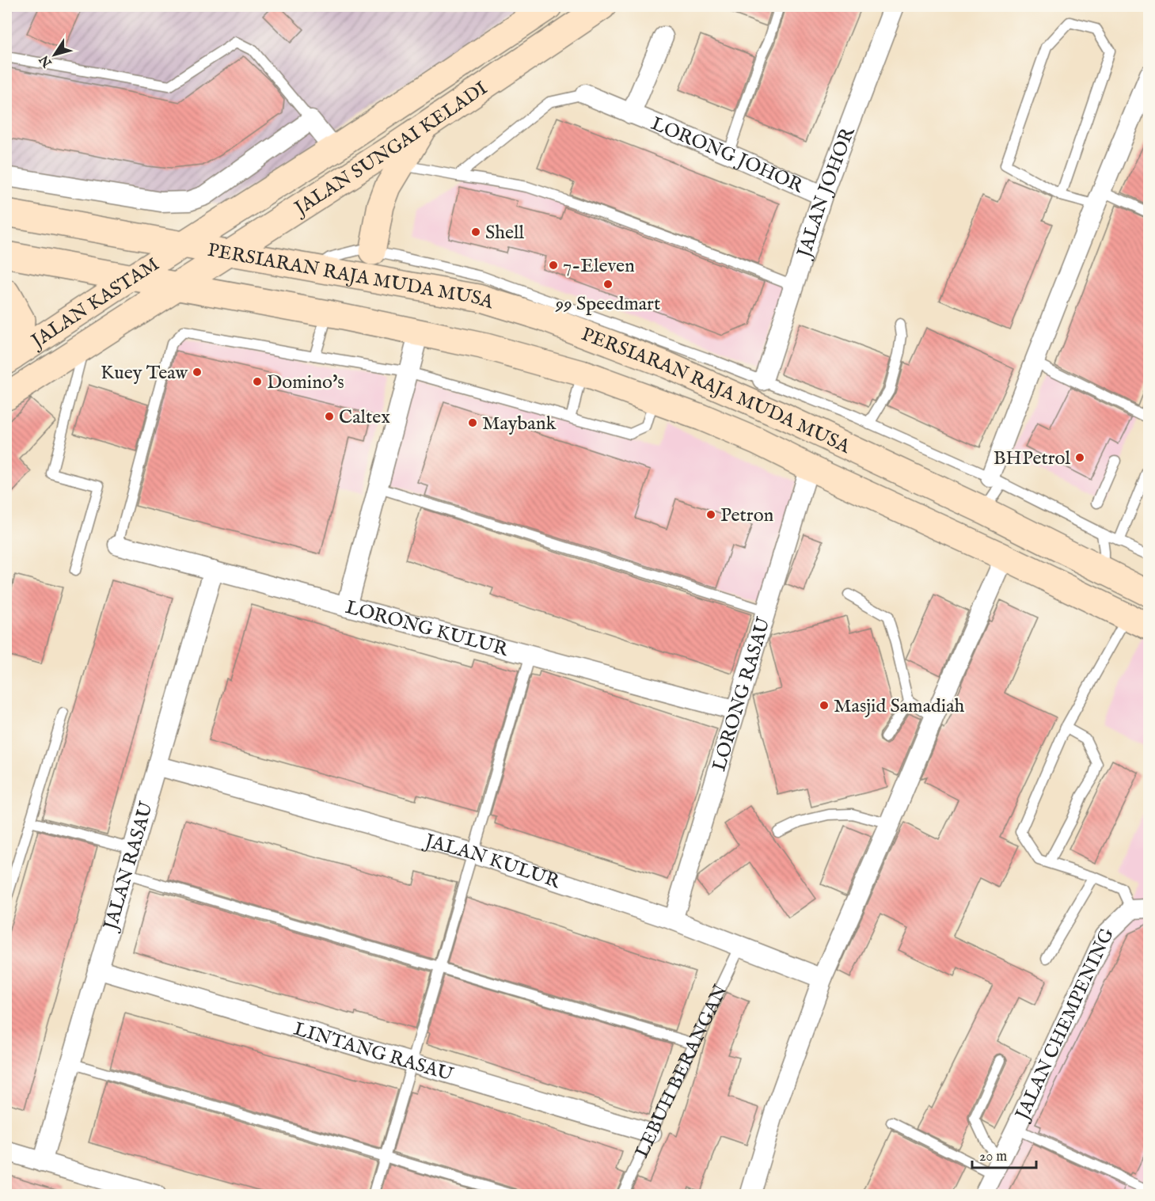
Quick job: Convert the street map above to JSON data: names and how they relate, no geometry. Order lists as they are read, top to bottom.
{
  "streets": {
    "main road": ["JALAN SUNGAI KELADI", "PERSIARAN RAJA MUDA MUSA", "JALAN KASTAM"],
    "street": [
      "LORONG JOHOR",
      "JALAN JOHOR",
      "LORONG KULUR",
      "LORONG RASAU",
      "JALAN KULUR",
      "JALAN RASAU",
      "JALAN CHEMPENING",
      "LINTANG RASAU"
    ],
    "lane": ["LEBUH BERANGAN"]
  },
  "crossings": [
    ["JALAN SUNGAI KELADI", "PERSIARAN RAJA MUDA MUSA"],
    ["JALAN SUNGAI KELADI", "JALAN KASTAM"],
    ["LORONG JOHOR", "JALAN JOHOR"],
    ["PERSIARAN RAJA MUDA MUSA", "JALAN KASTAM"],
    ["PERSIARAN RAJA MUDA MUSA", "LORONG RASAU"],
    ["LORONG KULUR", "LORONG RASAU"],
    ["LORONG KULUR", "JALAN RASAU"],
    ["LORONG RASAU", "JALAN KULUR"],
    ["JALAN KULUR", "JALAN RASAU"],
    ["JALAN KULUR", "LEBUH BERANGAN"],
    ["JALAN RASAU", "LINTANG RASAU"],
    ["LINTANG RASAU", "LEBUH BERANGAN"]
  ],
  "places": [
    "Shell",
    "7-Eleven",
    "99 Speedmart",
    "Kuey Teaw",
    "Domino's",
    "Caltex",
    "Maybank",
    "BHPetrol",
    "Petron",
    "Masjid Samadiah"
  ],
  "scale_bar": "20 m",
  "north": "bottom left"
}
